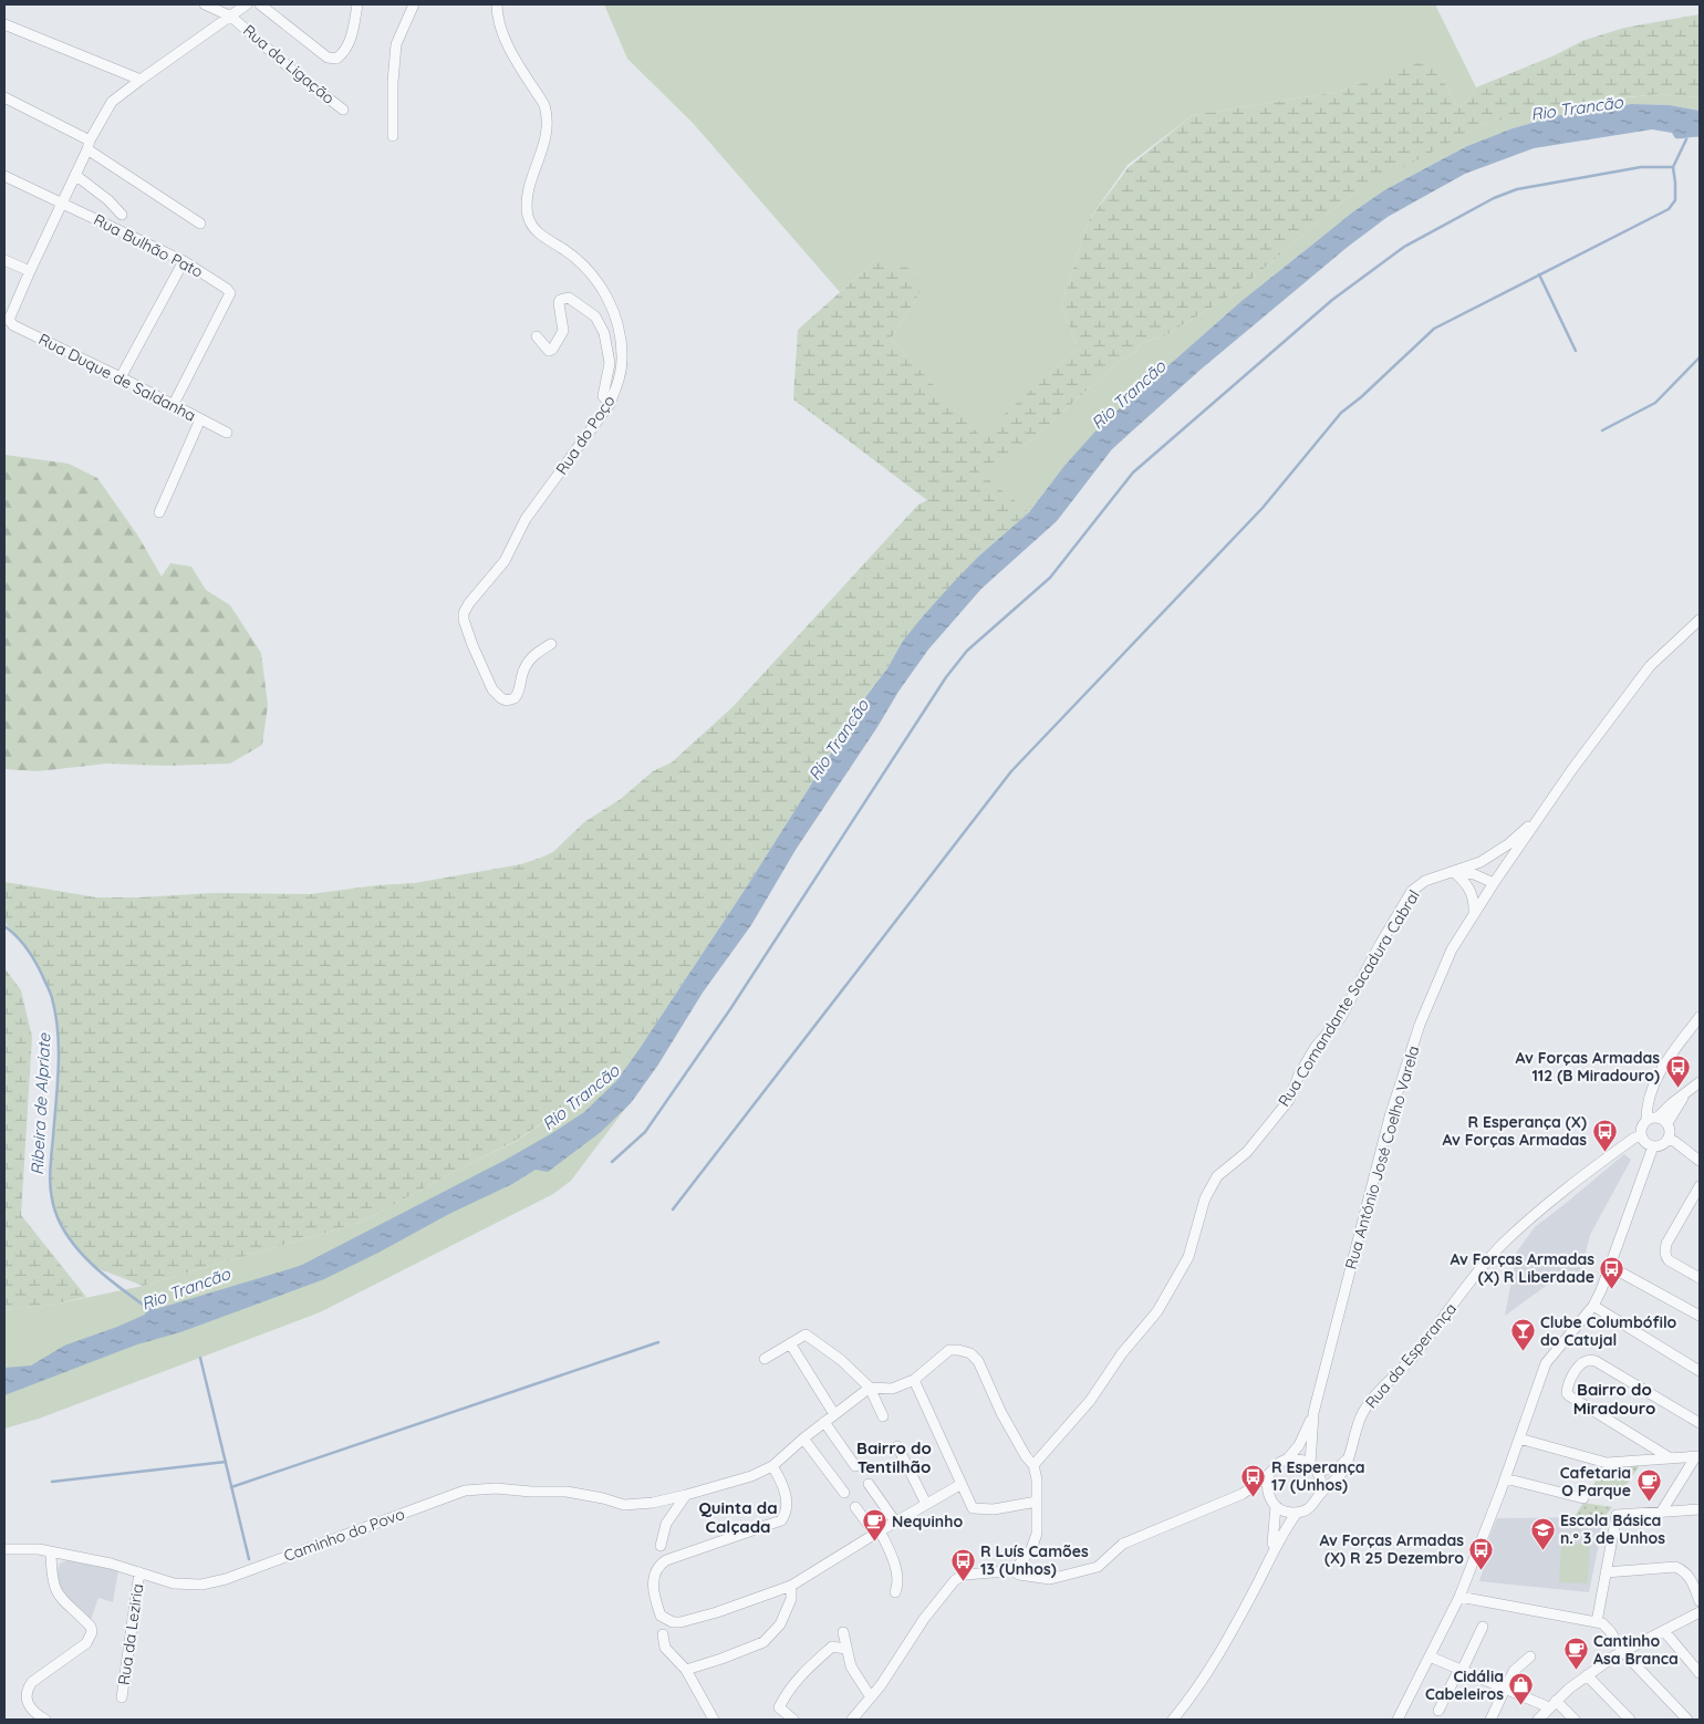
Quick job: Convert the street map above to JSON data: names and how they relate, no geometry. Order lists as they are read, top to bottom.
{
  "streets": {
    "street": [
      "Rua da Ligação",
      "Rua Bulhão Pato",
      "Rua Duque de Saldanha",
      "Rua do Poço",
      "Rua Comandante Sacadura Cabral",
      "Rua António José Coelho Varela",
      "Rua da Esperança",
      "Caminho do Povo",
      "Rua da Leziria"
    ]
  },
  "crossings": [
    ["Rua Bulhão Pato", "Rua Duque de Saldanha"],
    ["Rua Comandante Sacadura Cabral", "Rua António José Coelho Varela"],
    ["Rua António José Coelho Varela", "Rua da Esperança"],
    ["Caminho do Povo", "Rua da Leziria"]
  ],
  "districts": ["Bairro do Miradouro", "Bairro do Tentilhão", "Quinta da Calçada"],
  "water": ["Rio Trancão", "Ribeira de Alpriate"],
  "places": {
    "bus stop": [
      "Av Forças Armadas 112 (B Miradouro)",
      "R Esperança (X) Av Forças Armadas",
      "Av Forças Armadas (X) R Liberdade",
      "R Esperança 17 (Unhos)",
      "Av Forças Armadas (X) R 25 Dezembro",
      "R Luís Camões 13 (Unhos)"
    ],
    "bar": ["Clube Columbófilo do Catujal"],
    "cafe": ["Cafetaria O Parque", "Nequinho", "Cantinho Asa Branca"],
    "school or university": ["Escola Básica n.º 3 de Unhos"],
    "shop": ["Cidália Cabeleiros"]
  }
}
